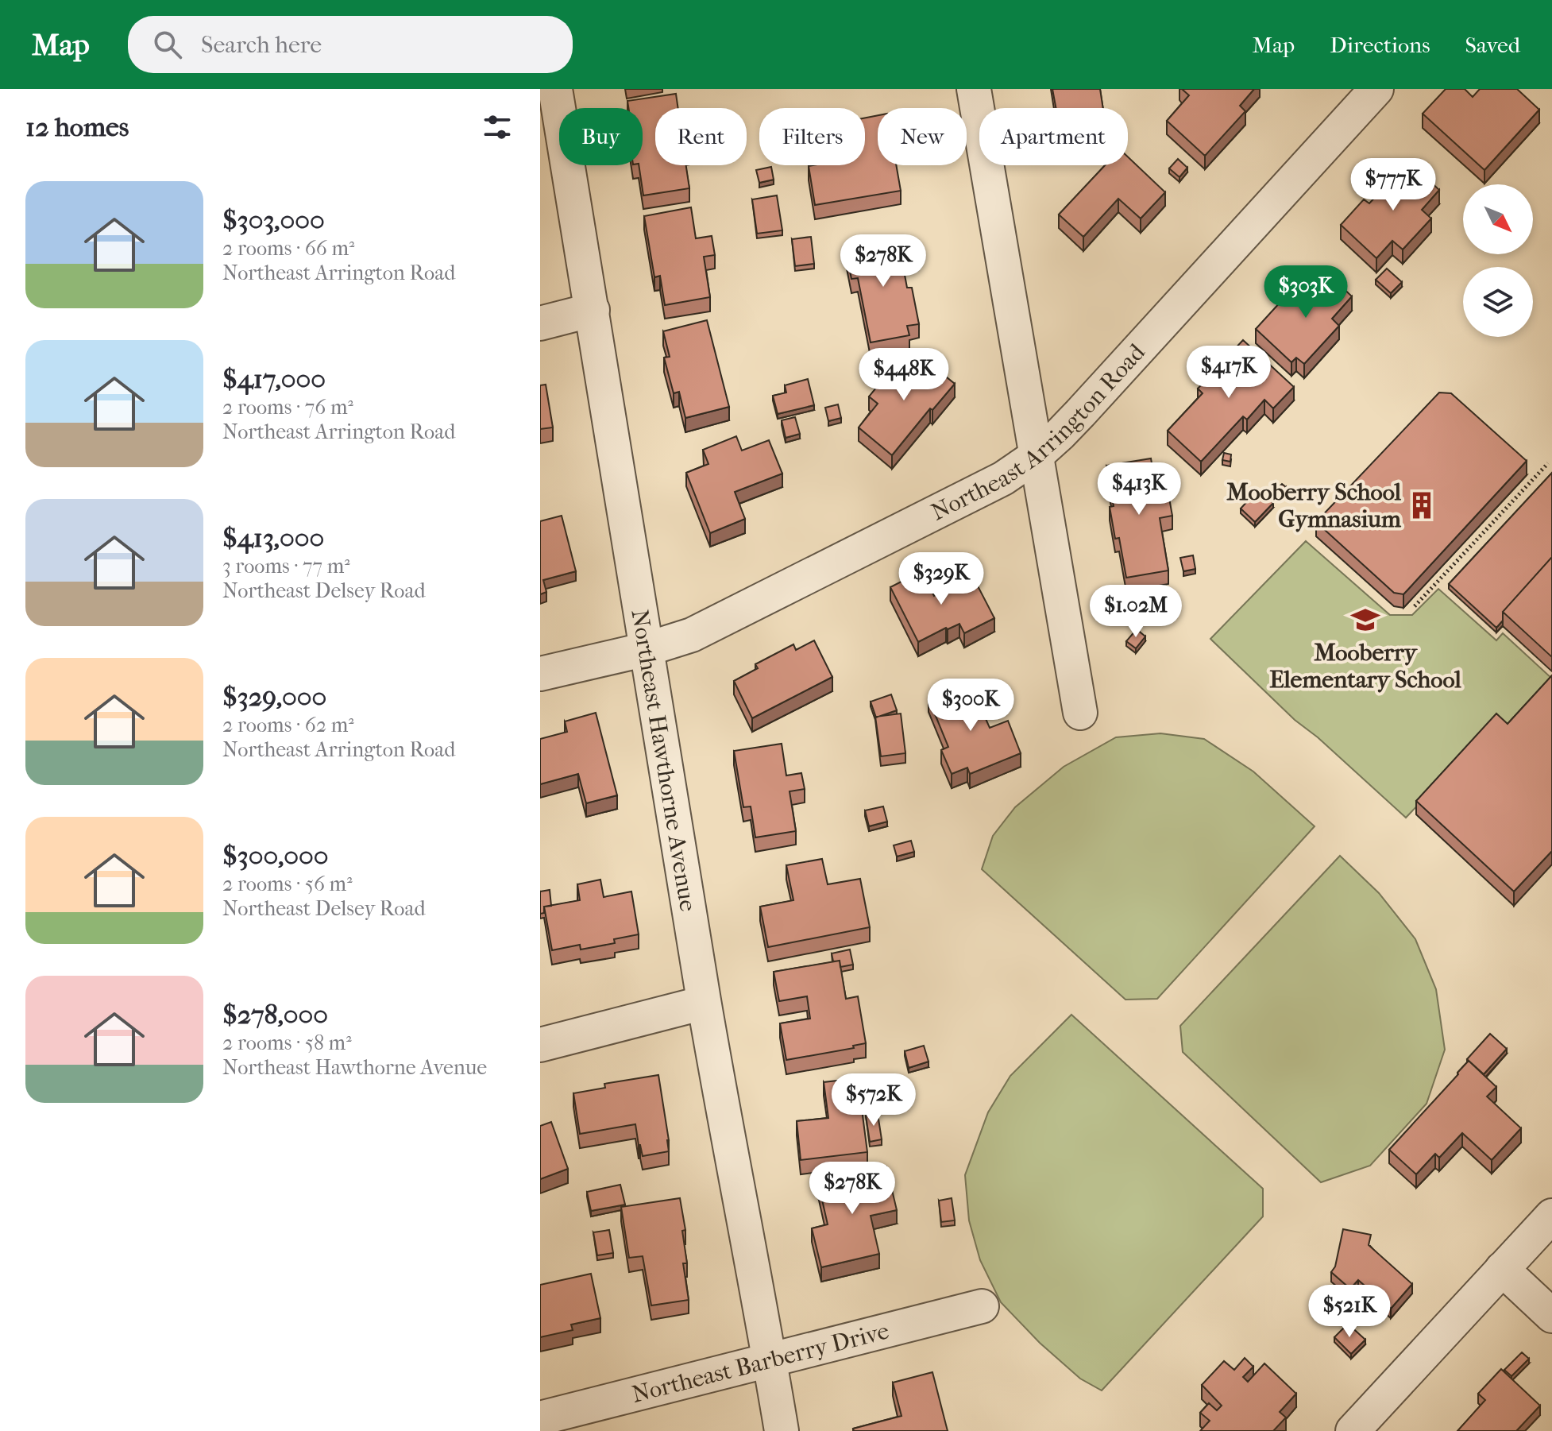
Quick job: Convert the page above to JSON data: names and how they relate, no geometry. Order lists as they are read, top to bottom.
{
  "streets": {
    "street": ["Northeast Arrington Road", "Northeast Hawthorne Avenue", "Northeast Barberry Drive"]
  },
  "crossings": [
    ["Northeast Arrington Road", "Northeast Hawthorne Avenue"],
    ["Northeast Hawthorne Avenue", "Northeast Barberry Drive"]
  ],
  "places": {
    "building": ["Mooberry School Gymnasium"],
    "school or university": ["Mooberry Elementary School"]
  },
  "north": "bottom right",
  "page": {
    "header": "Map",
    "search": "Search here",
    "nav": ["Map", "Directions", "Saved"],
    "heading": "12 homes",
    "chip": [
      "Buy",
      "Rent",
      "Filters",
      "New",
      "Apartment"
    ],
    "price": [
      "$777K",
      "$278K",
      "$303K",
      "$417K",
      "$448K",
      "$413K",
      "$329K",
      "$1.02M",
      "$300K",
      "$572K",
      "$278K",
      "$521K"
    ],
    "list": [
      {
        "name": "$303,000",
        "note": "2 rooms · 66 m² · Northeast Arrington Road"
      },
      {
        "name": "$417,000",
        "note": "2 rooms · 76 m² · Northeast Arrington Road"
      },
      {
        "name": "$413,000",
        "note": "3 rooms · 77 m² · Northeast Delsey Road"
      },
      {
        "name": "$329,000",
        "note": "2 rooms · 62 m² · Northeast Arrington Road"
      },
      {
        "name": "$300,000",
        "note": "2 rooms · 56 m² · Northeast Delsey Road"
      },
      {
        "name": "$278,000",
        "note": "2 rooms · 58 m² · Northeast Hawthorne Avenue"
      }
    ]
  }
}
